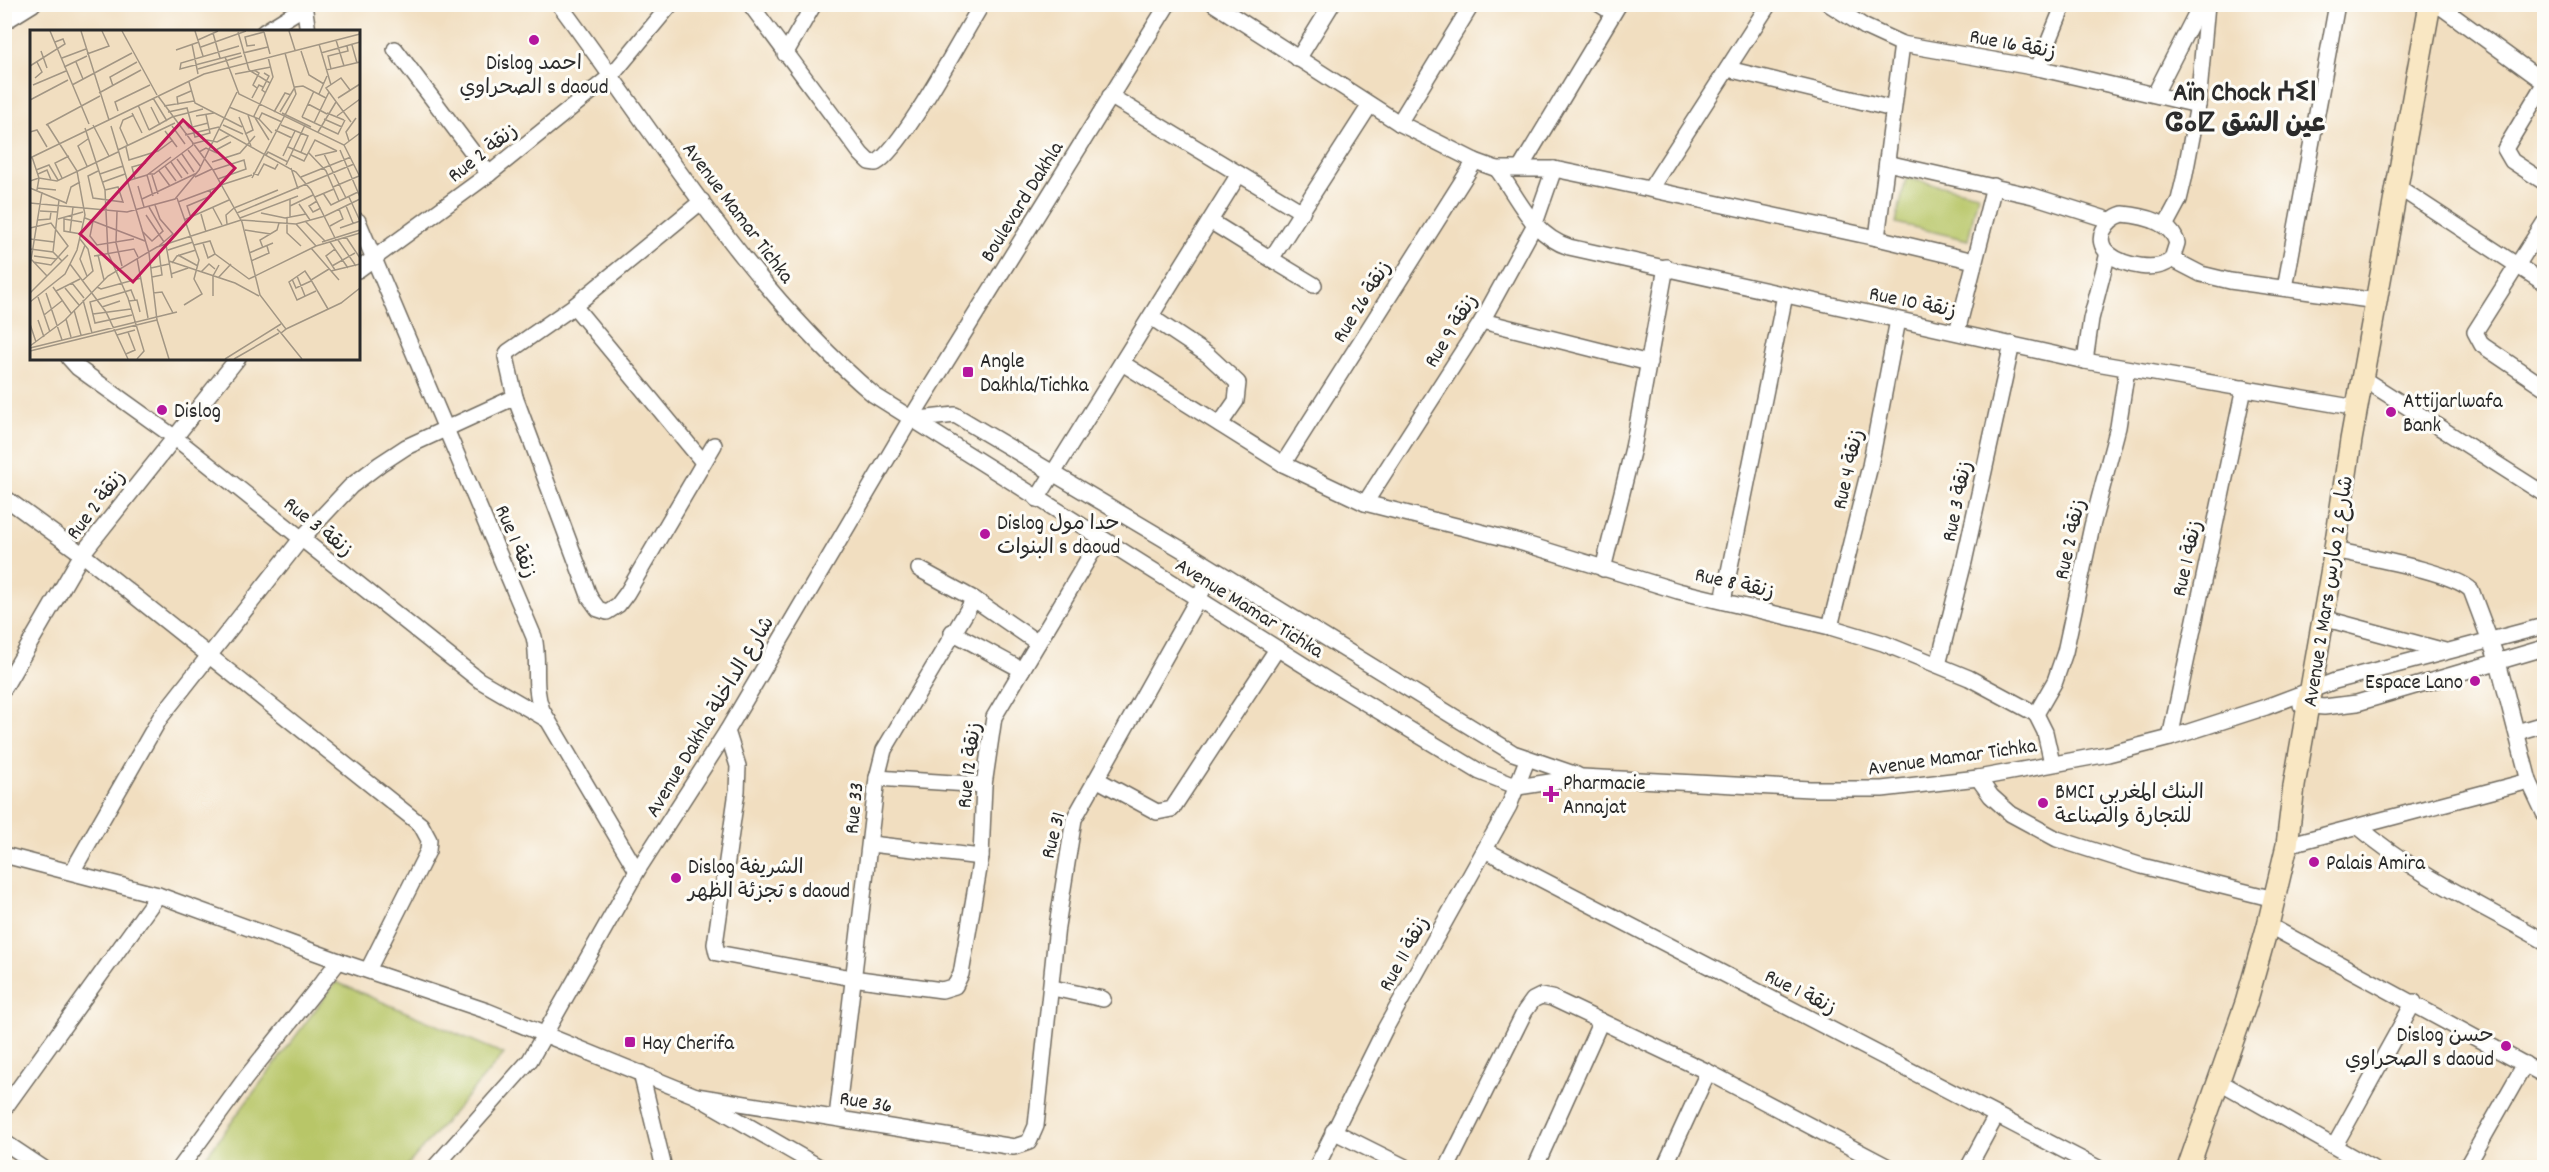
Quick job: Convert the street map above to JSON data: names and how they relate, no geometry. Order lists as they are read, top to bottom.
{
  "streets": {
    "street": [
      "Rue 16 زنقة",
      "Rue 2 زنقة",
      "Boulevard Dakhla",
      "Avenue Mamar Tichka",
      "Rue 26 زنقة",
      "Rue 10 زنقة",
      "Rue 9 زنقة",
      "Rue 4 زنقة",
      "Rue 3 زنقة",
      "Rue 1 زنقة",
      "Rue 8 زنقة",
      "Avenue 2 Mars شارع 2 مارس",
      "Avenue Dakhla شارع الداخلة",
      "Rue 12 زنقة",
      "Rue 33",
      "Rue 31",
      "Rue 11 زنقة",
      "Rue 36"
    ]
  },
  "crossings": [
    ["Rue 2 زنقة", "Avenue Mamar Tichka"],
    ["Rue 2 زنقة", "Rue 10 زنقة"],
    ["Rue 2 زنقة", "Rue 3 زنقة"],
    ["Rue 2 زنقة", "Rue 1 زنقة"],
    ["Rue 2 زنقة", "Rue 8 زنقة"],
    ["Boulevard Dakhla", "Avenue Mamar Tichka"],
    ["Boulevard Dakhla", "Avenue Dakhla شارع الداخلة"],
    ["Avenue Mamar Tichka", "Rue 1 زنقة"],
    ["Avenue Mamar Tichka", "Avenue 2 Mars شارع 2 مارس"],
    ["Avenue Mamar Tichka", "Avenue Dakhla شارع الداخلة"],
    ["Avenue Mamar Tichka", "Rue 12 زنقة"],
    ["Avenue Mamar Tichka", "Rue 31"],
    ["Avenue Mamar Tichka", "Rue 11 زنقة"],
    ["Rue 26 زنقة", "Rue 8 زنقة"],
    ["Rue 10 زنقة", "Rue 9 زنقة"],
    ["Rue 10 زنقة", "Rue 4 زنقة"],
    ["Rue 10 زنقة", "Rue 3 زنقة"],
    ["Rue 10 زنقة", "Rue 1 زنقة"],
    ["Rue 10 زنقة", "Avenue 2 Mars شارع 2 مارس"],
    ["Rue 9 زنقة", "Rue 8 زنقة"],
    ["Rue 4 زنقة", "Rue 8 زنقة"],
    ["Rue 3 زنقة", "Rue 1 زنقة"],
    ["Rue 3 زنقة", "Rue 8 زنقة"],
    ["Rue 1 زنقة", "Avenue Dakhla شارع الداخلة"],
    ["Rue 1 زنقة", "Rue 11 زنقة"],
    ["Rue 12 زنقة", "Rue 33"],
    ["Rue 33", "Rue 36"],
    ["Rue 31", "Rue 36"]
  ],
  "districts": ["Aïn Chock ⵄⵉⵏ ⵛⴰⵇ عين الشق"],
  "places": {
    "other": [
      "Dislog احمد الصحراوي s daoud",
      "Dislog",
      "Attijarlwafa Bank",
      "Dislog حدا مول البنوات s daoud",
      "Espace Lano",
      "BMCI البنك المغربي للتجارة والصناعة",
      "Palais Amira",
      "Dislog الشريفة تجزئة الظهر s daoud",
      "Dislog حسن الصحراوي s daoud"
    ],
    "transit": ["Angle Dakhla/Tichka", "Hay Cherifa"],
    "health": ["Pharmacie Annajat"]
  }
}
